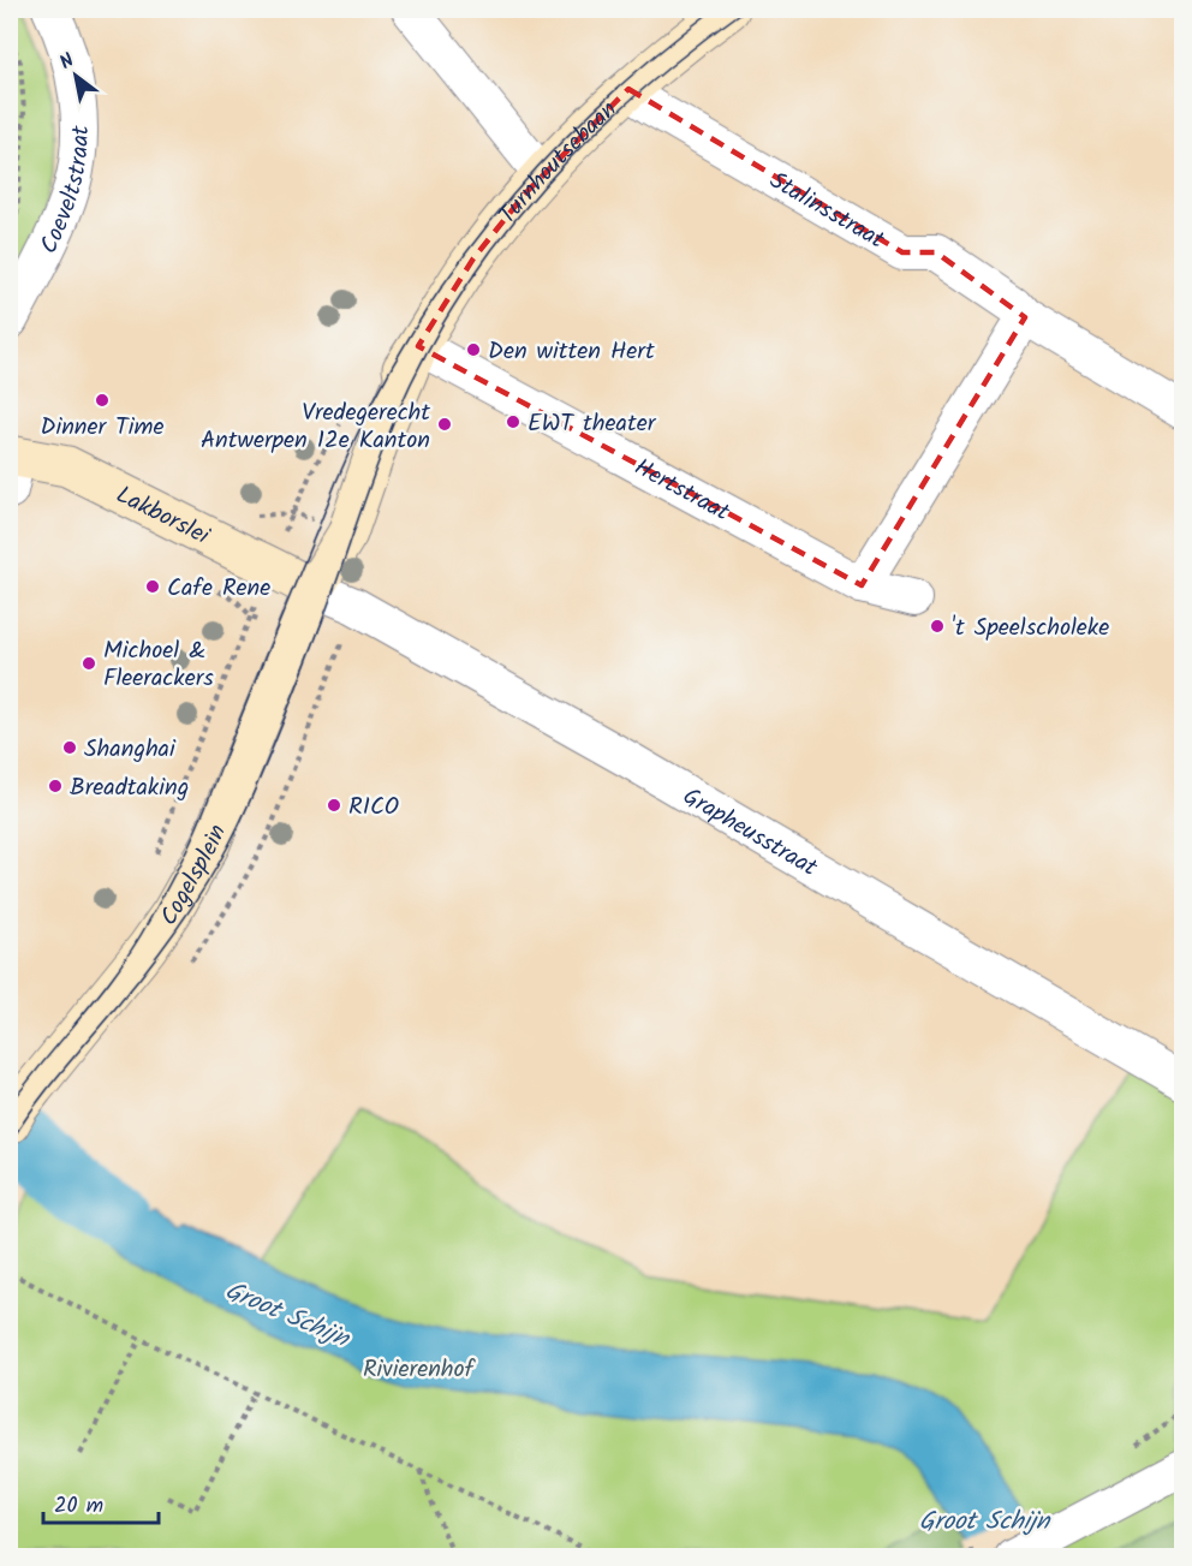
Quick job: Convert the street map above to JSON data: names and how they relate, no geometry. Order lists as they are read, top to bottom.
{
  "streets": {
    "main road": ["Turnhoutsebaan", "Lakborslei", "Cogelsplein"],
    "street": [
      "Coeveltstraat",
      "Stalinsstraat",
      "Hertstraat",
      "Grapheusstraat"
    ]
  },
  "crossings": [
    ["Turnhoutsebaan", "Stalinsstraat"],
    ["Turnhoutsebaan", "Hertstraat"],
    ["Turnhoutsebaan", "Cogelsplein"],
    ["Hertstraat", "Cogelsplein"],
    ["Lakborslei", "Grapheusstraat"],
    ["Lakborslei", "Cogelsplein"],
    ["Grapheusstraat", "Cogelsplein"]
  ],
  "water": ["Groot Schijn"],
  "parks": ["Rivierenhof"],
  "places": [
    "Den witten Hert",
    "Dinner Time",
    "EWT theater",
    "Vredegerecht Antwerpen 12e Kanton",
    "Cafe Rene",
    "'t Speelscholeke",
    "Michoel & Fleerackers",
    "Shanghai",
    "Breadtaking",
    "RICO"
  ],
  "scale_bar": "20 m",
  "north": "top left"
}
